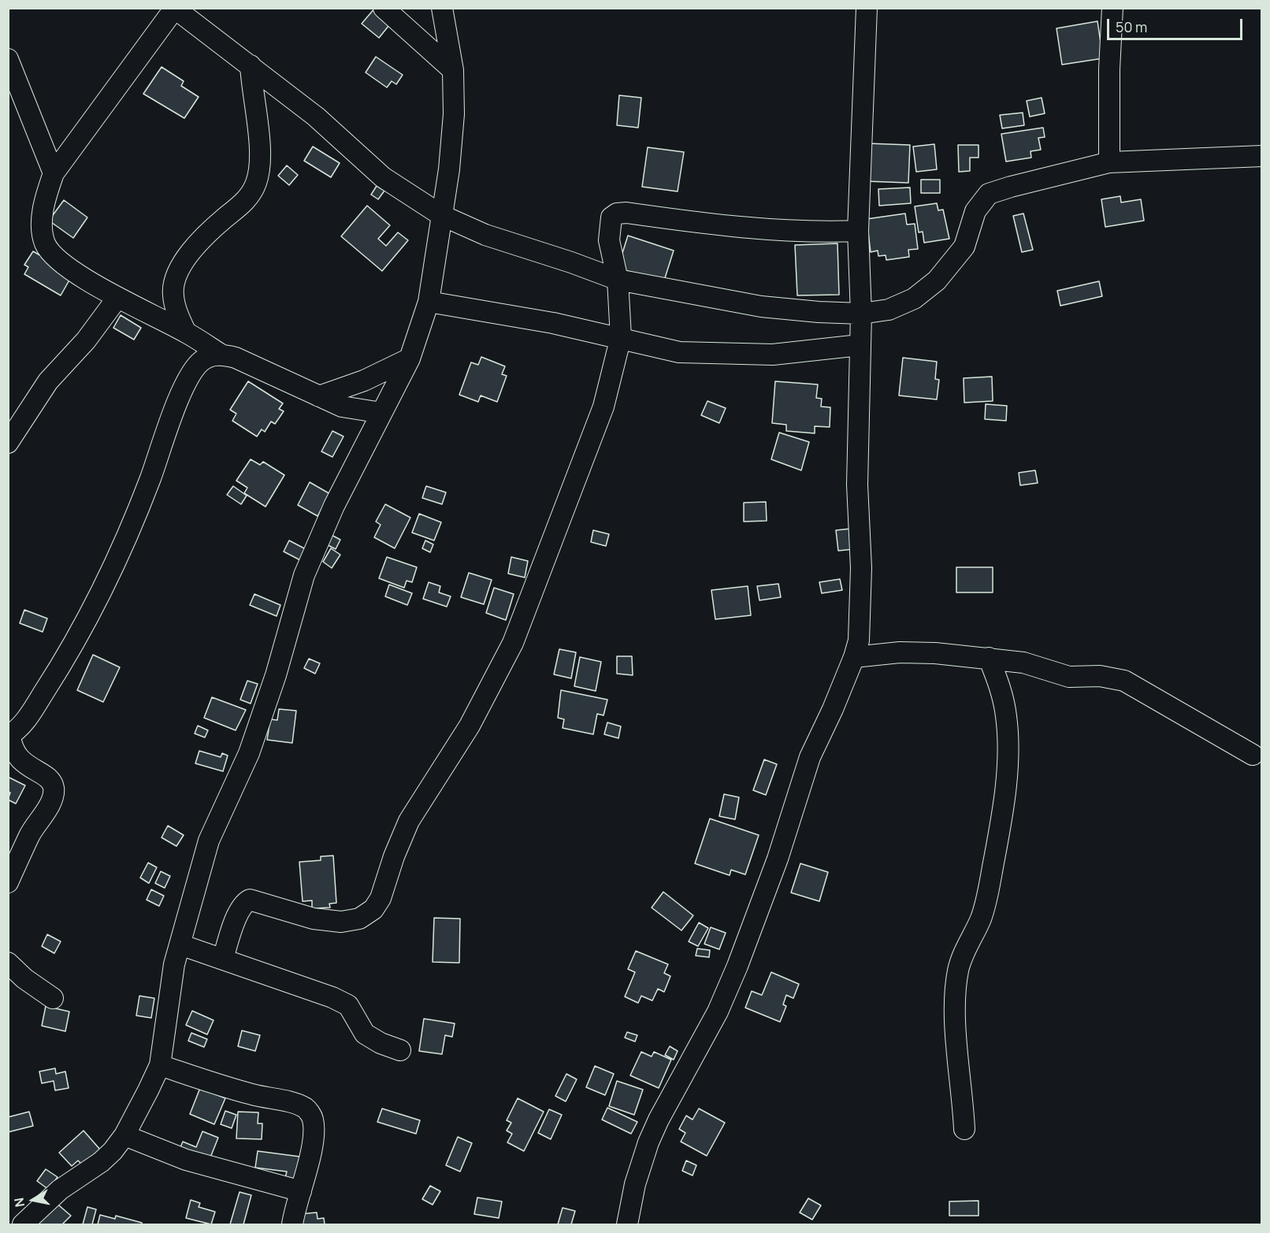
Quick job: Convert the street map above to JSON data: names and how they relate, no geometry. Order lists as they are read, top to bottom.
{
  "scale_bar": "50 m",
  "north": "left"
}
